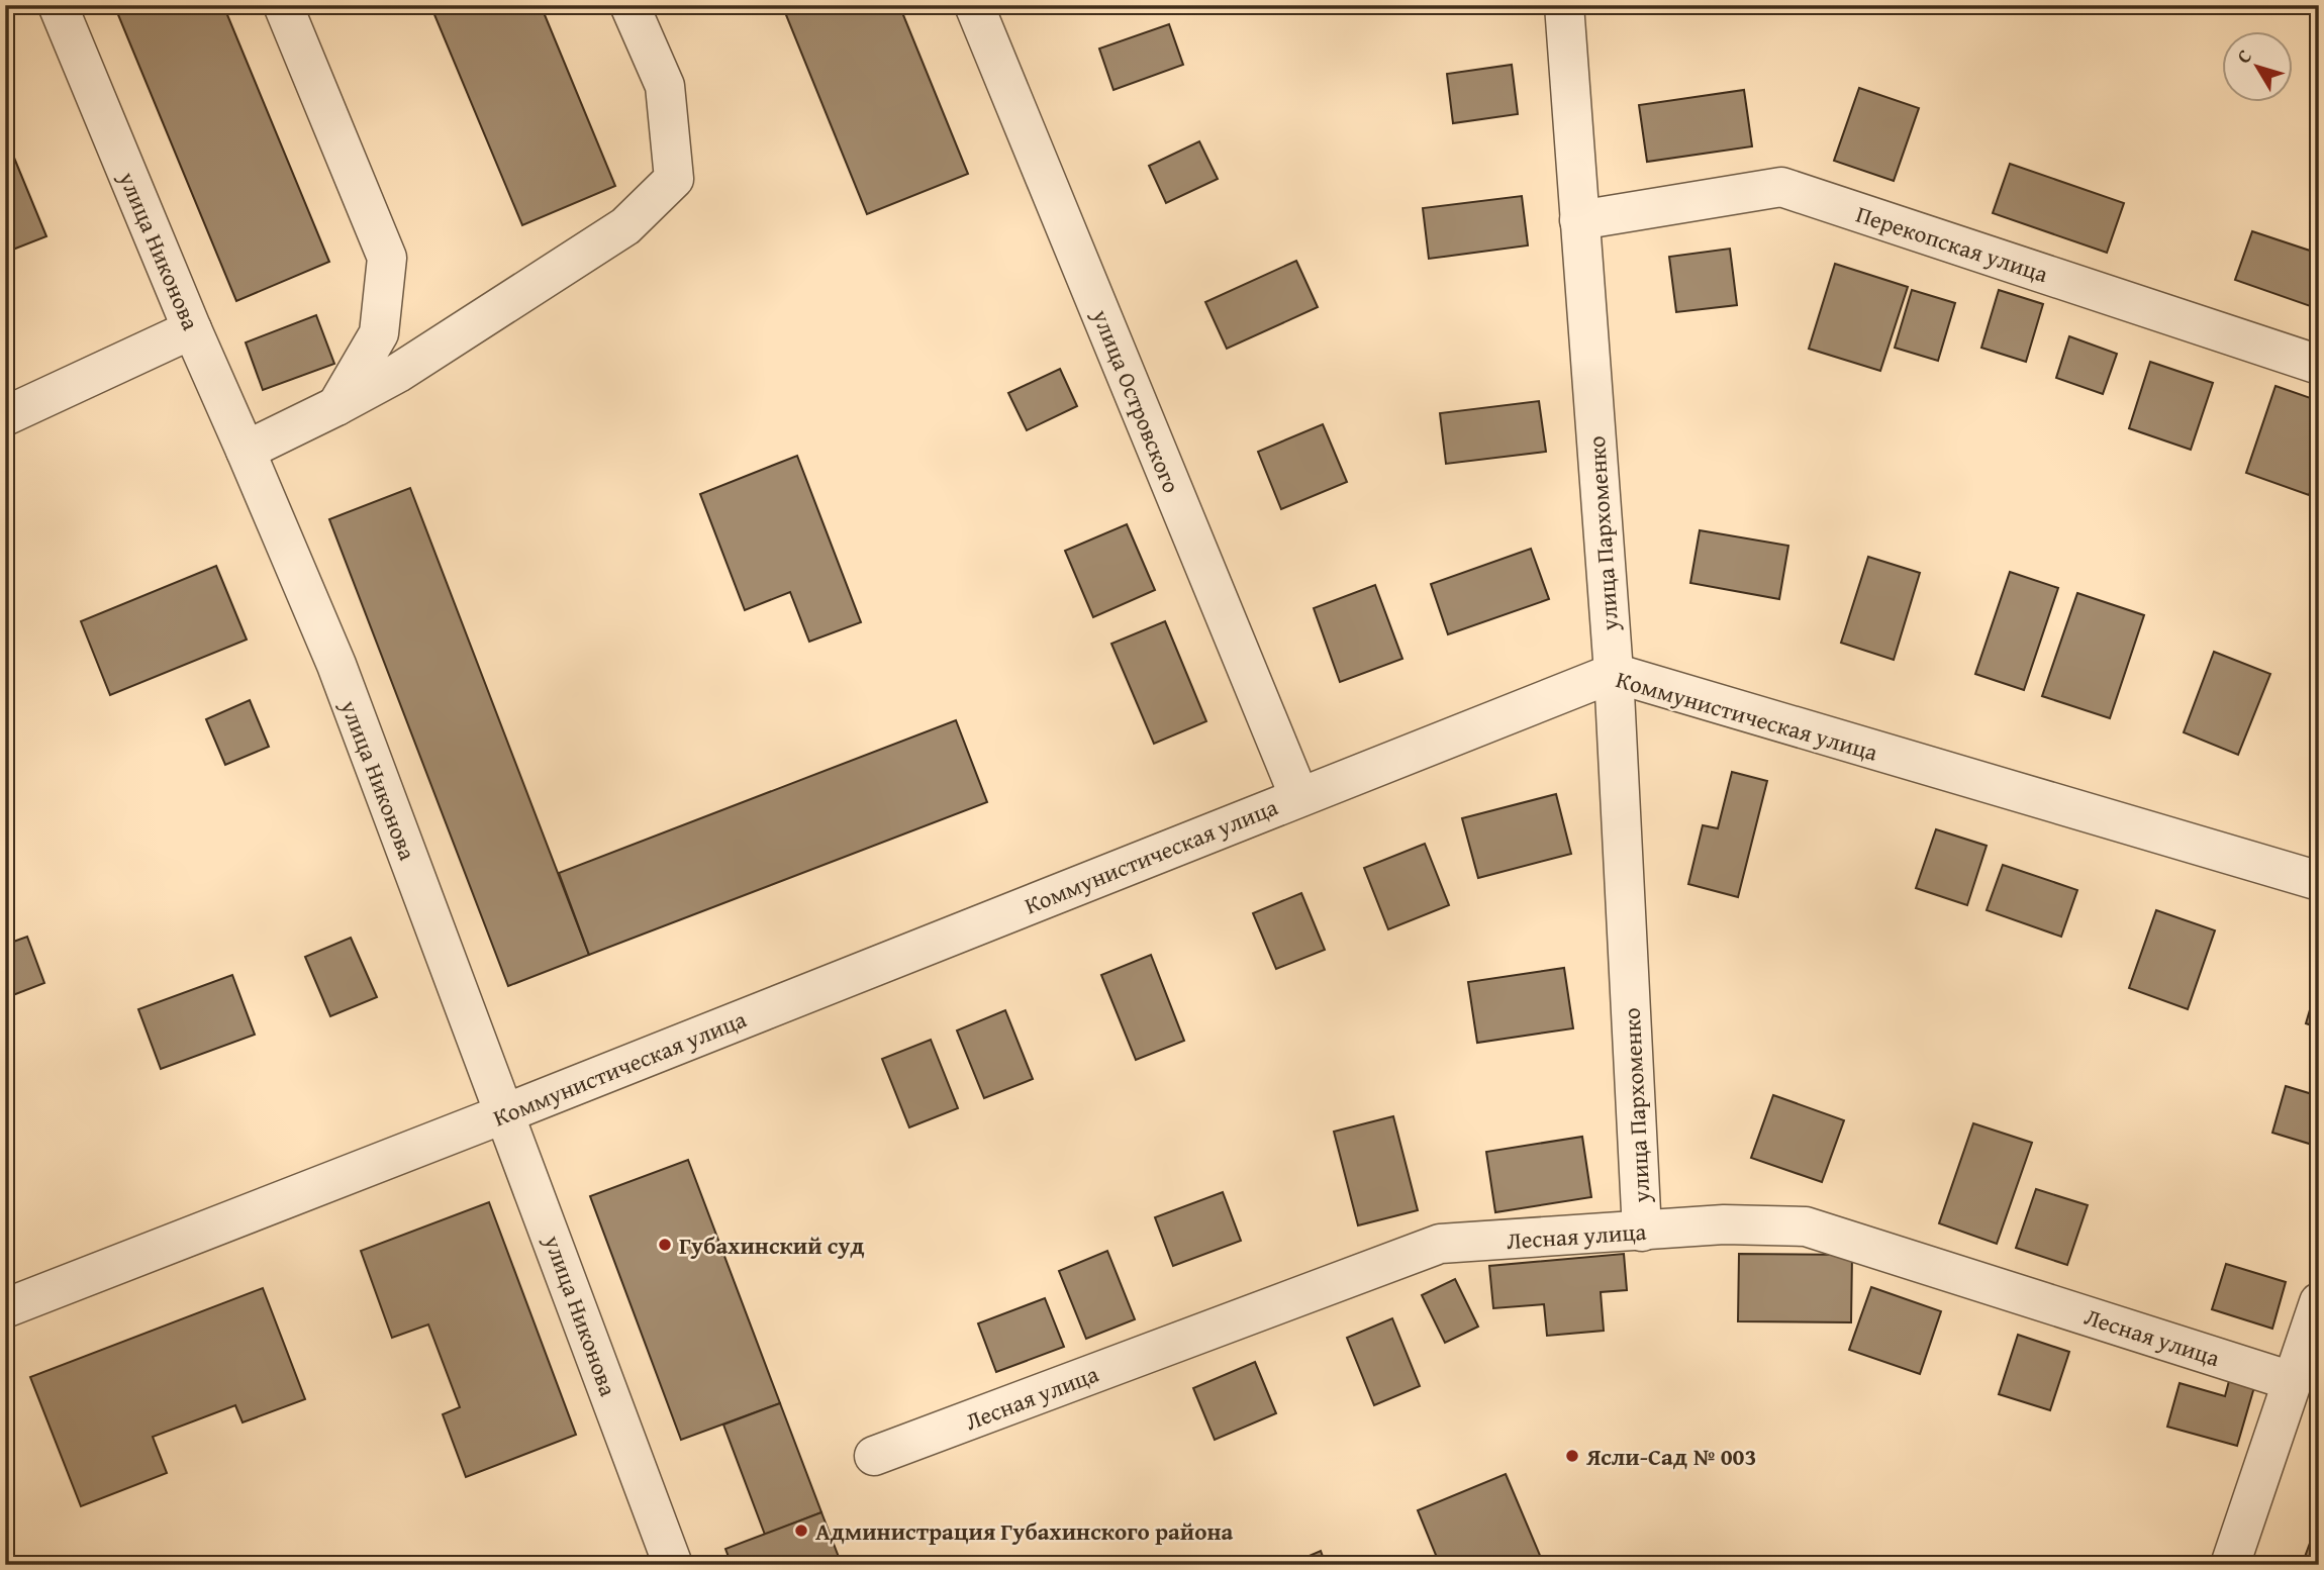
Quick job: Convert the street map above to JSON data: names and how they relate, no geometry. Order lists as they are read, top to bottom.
{
  "streets": {
    "street": [
      "Перекопская улица",
      "улица Никонова",
      "улица Островского",
      "улица Пархоменко",
      "Коммунистическая улица",
      "Лесная улица"
    ]
  },
  "crossings": [
    ["Перекопская улица", "улица Пархоменко"],
    ["улица Никонова", "Коммунистическая улица"],
    ["улица Островского", "Коммунистическая улица"],
    ["улица Пархоменко", "Коммунистическая улица"],
    ["улица Пархоменко", "Лесная улица"]
  ],
  "places": ["Губахинский суд", "Ясли-Сад № 003", "Администрация Губахинского района"],
  "north": "top left"
}
